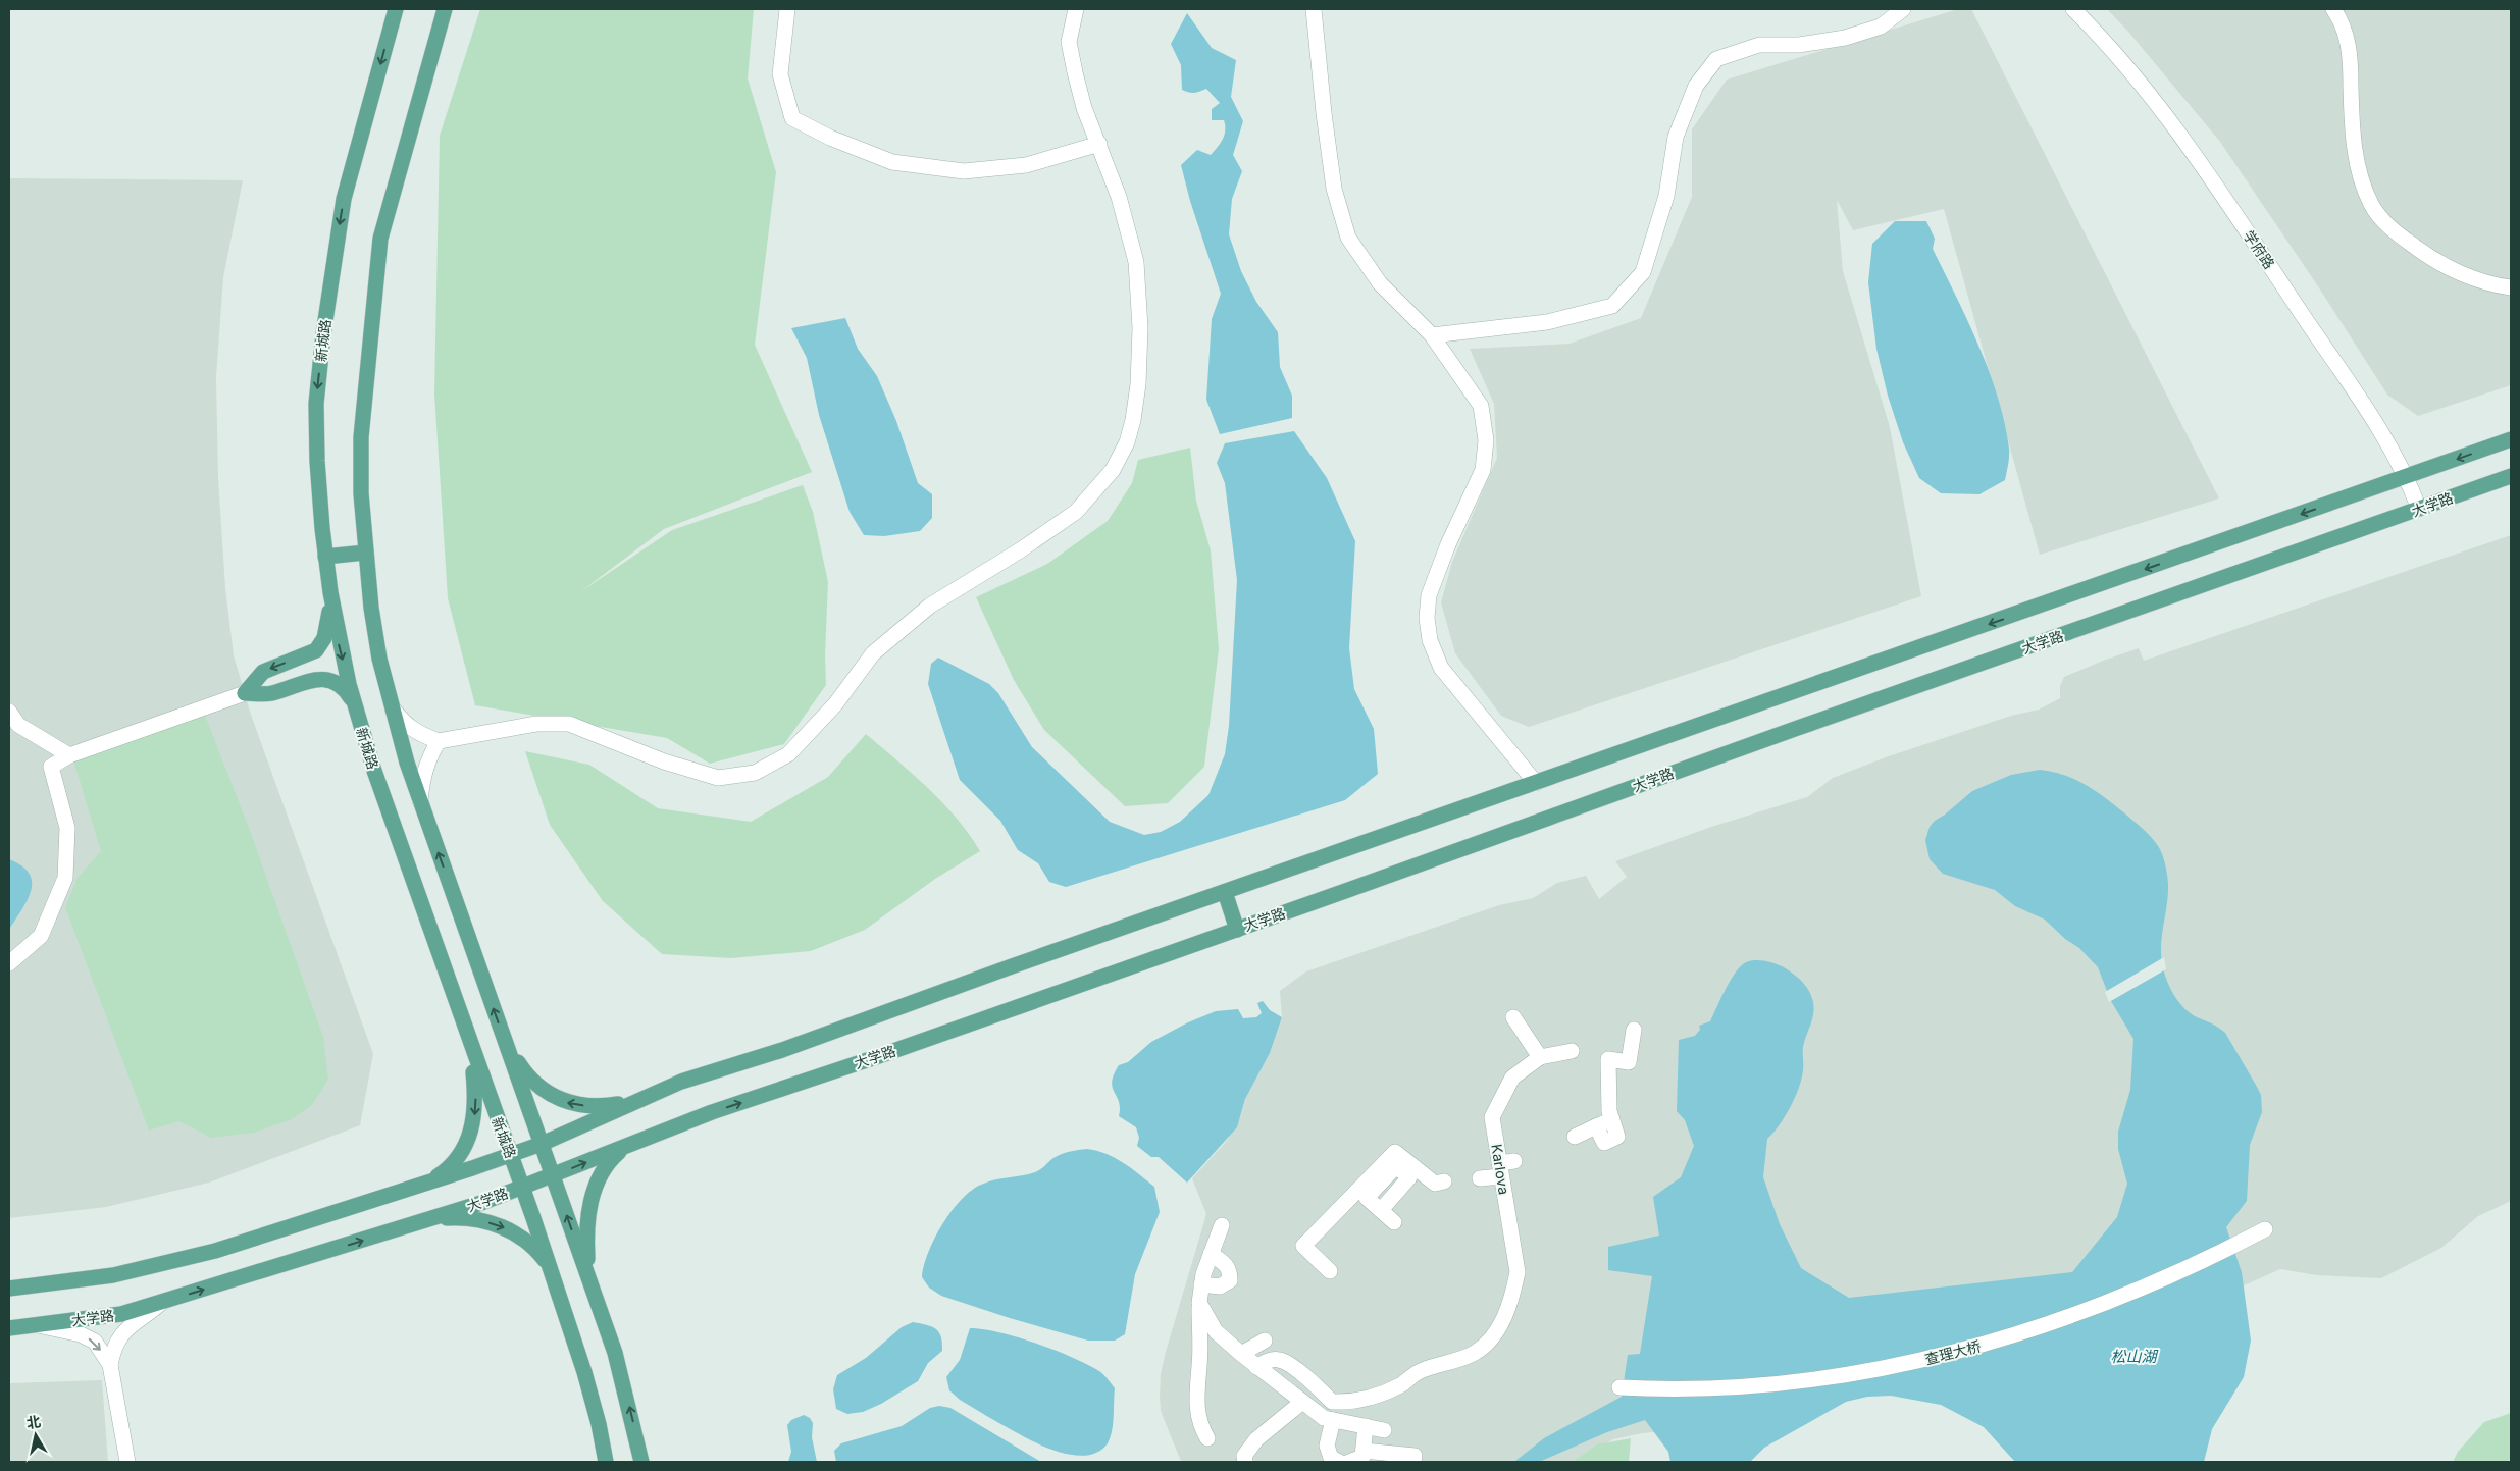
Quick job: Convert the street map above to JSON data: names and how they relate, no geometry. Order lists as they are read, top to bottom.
{
  "streets": {
    "main road": ["新城路", "大学路"],
    "street": ["学府路", "Karlova", "查理大桥"]
  },
  "crossings": [
    ["学府路", "大学路"],
    ["新城路", "大学路"]
  ],
  "water": ["松山湖"],
  "north": "top"
}
